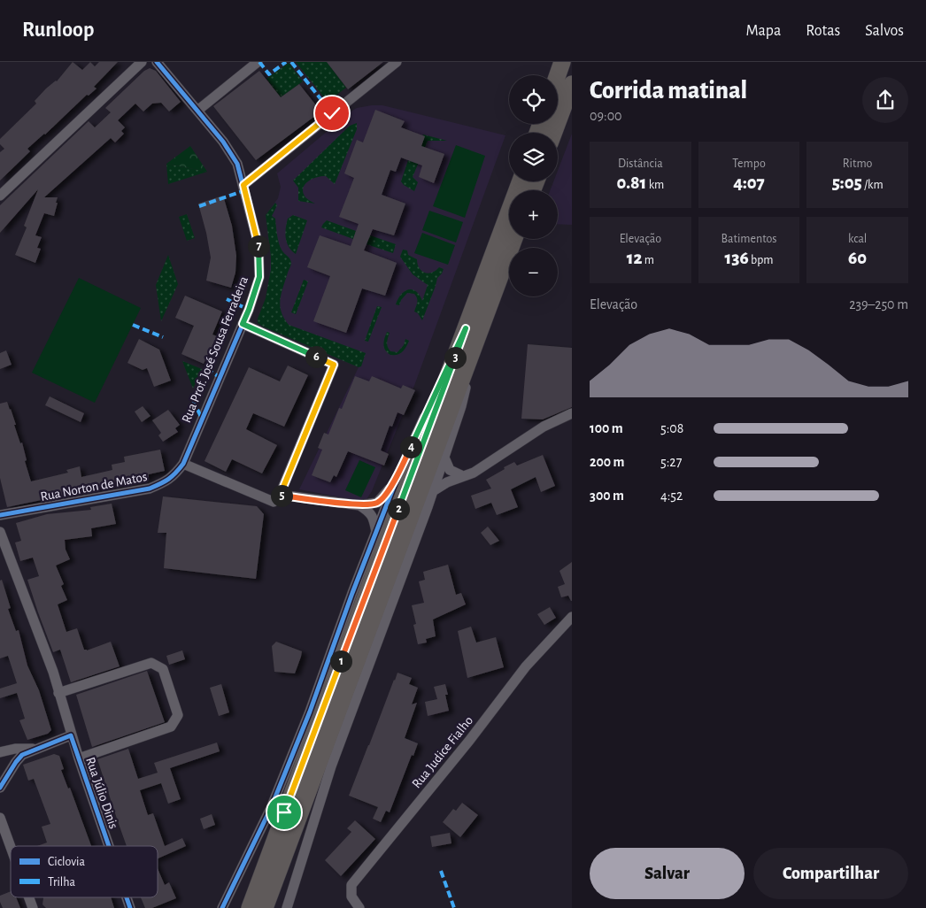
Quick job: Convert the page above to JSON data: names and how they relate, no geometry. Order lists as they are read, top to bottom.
{
  "streets": {
    "street": [
      "Rua Prof. José Sousa Ferradeira",
      "Rua Norton de Matos",
      "Rua Judice Fialho",
      "Rua Júlio Dinis"
    ]
  },
  "crossings": [
    ["Rua Prof. José Sousa Ferradeira", "Rua Norton de Matos"]
  ],
  "legend": ["Ciclovia", "Trilha"],
  "page": {
    "header": "Runloop",
    "nav": ["Mapa", "Rotas", "Salvos"],
    "heading": ["Corrida matinal", "09:00"],
    "map_buttons": ["+", "−"],
    "stats": [
      ["Distância", "0.81 km"],
      ["Tempo", "4:07"],
      ["Ritmo", "5:05 /km"],
      ["Elevação", "12 m"],
      ["Batimentos", "136 bpm"],
      ["kcal", "60"]
    ],
    "pins": [
      "7",
      "6",
      "3",
      "4",
      "5",
      "2",
      "1"
    ],
    "chart": ["Elevação", "239–250 m"],
    "list": [
      {
        "name": "100 m",
        "note": "5:08"
      },
      {
        "name": "200 m",
        "note": "5:27"
      },
      {
        "name": "300 m",
        "note": "4:52"
      }
    ],
    "buttons": ["Salvar", "Compartilhar"]
  }
}
